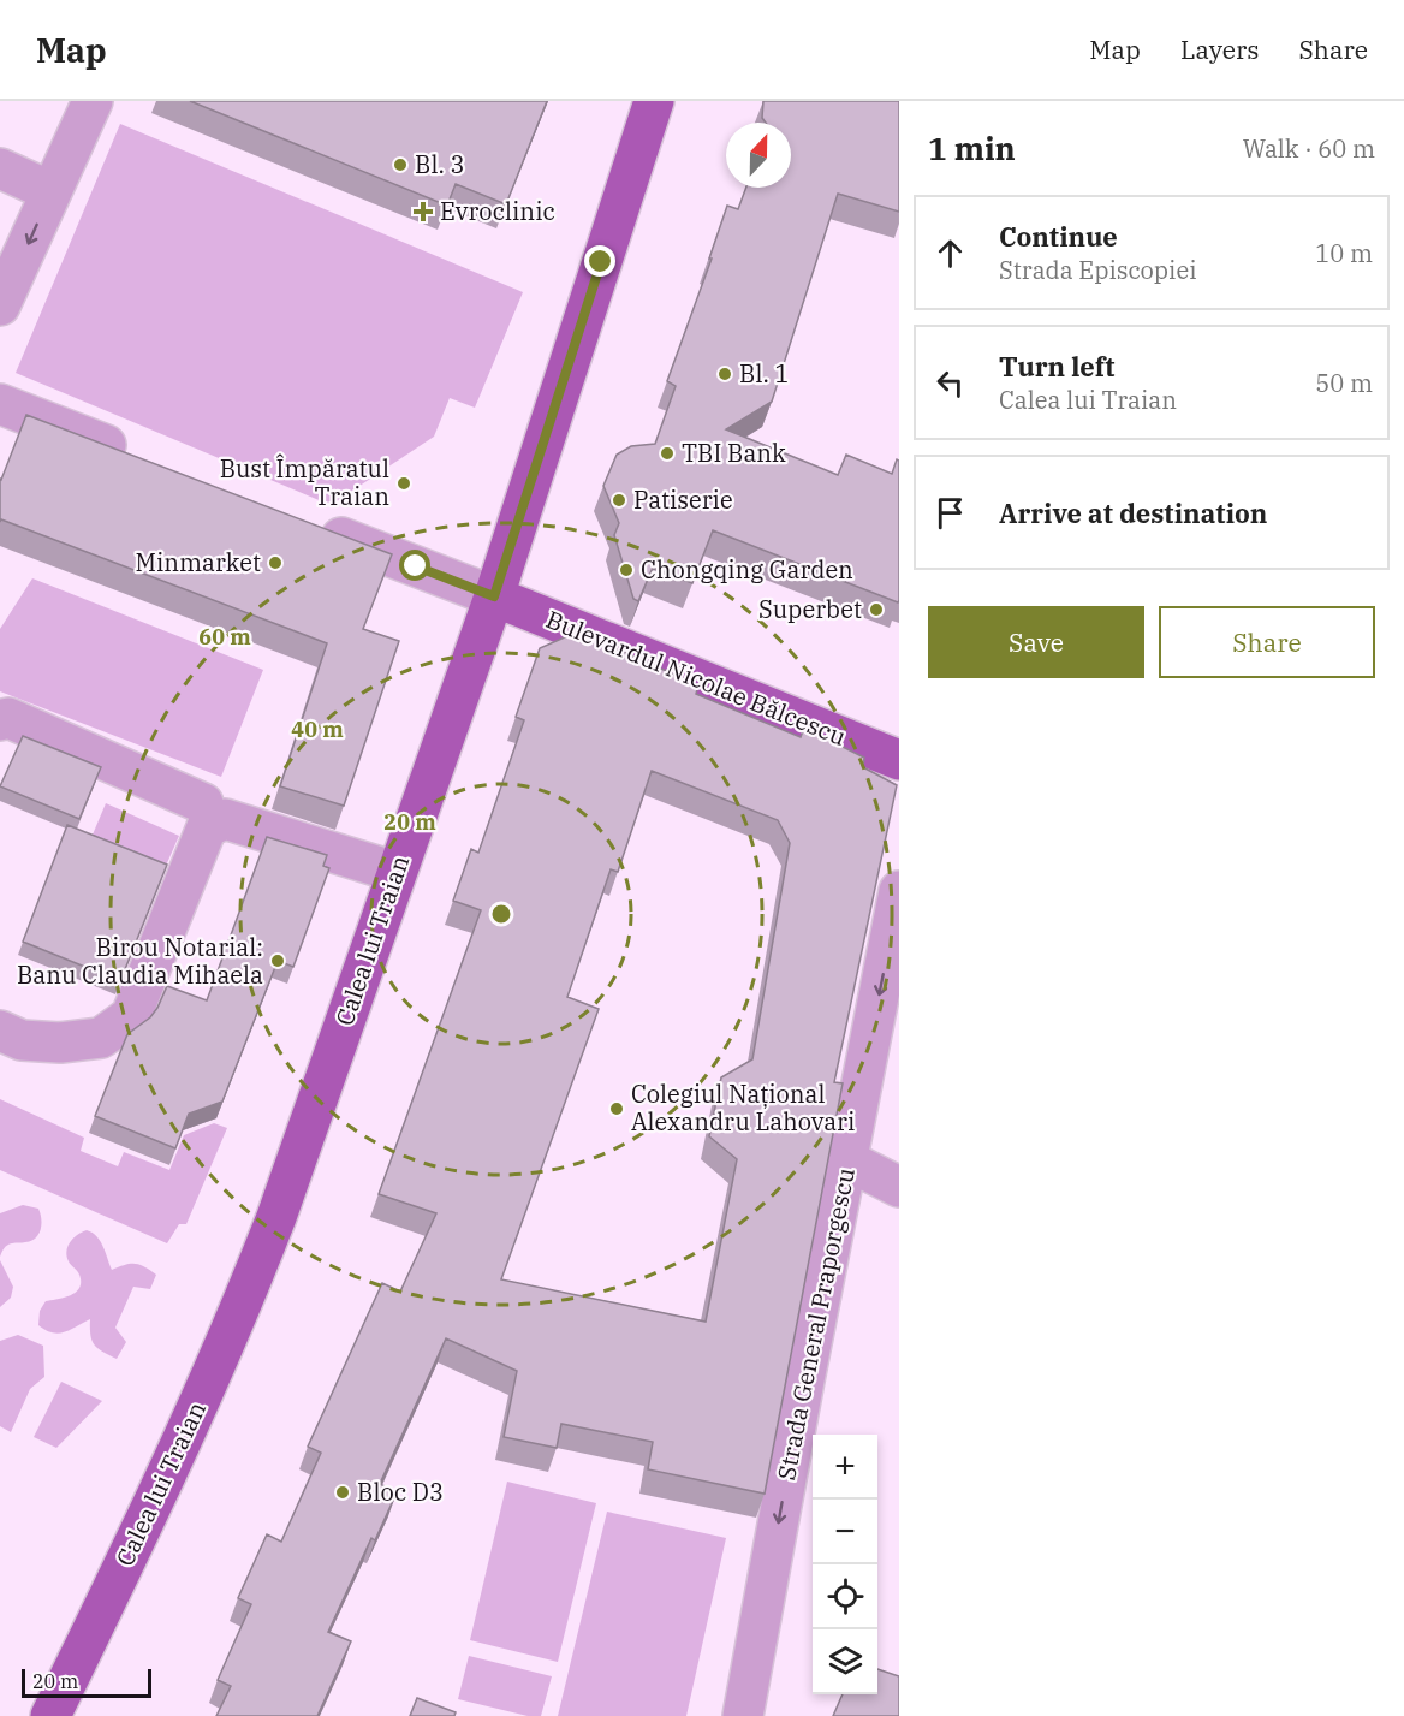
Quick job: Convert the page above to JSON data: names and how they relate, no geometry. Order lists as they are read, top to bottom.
{
  "streets": {
    "main road": ["Bulevardul Nicolae Bălcescu", "Calea lui Traian"],
    "street": ["Strada General Praporgescu"]
  },
  "crossings": [
    ["Bulevardul Nicolae Bălcescu", "Calea lui Traian"]
  ],
  "one_way": ["Strada General Praporgescu"],
  "places": {
    "other": [
      "Bl. 3",
      "Bl. 1",
      "TBI Bank",
      "Bust Împăratul Traian",
      "Patiserie",
      "Minmarket",
      "Chongqing Garden",
      "Superbet",
      "Birou Notarial: Banu Claudia Mihaela",
      "Colegiul Național Alexandru Lahovari",
      "Bloc D3"
    ],
    "health": ["Evroclinic"]
  },
  "scale_bar": "20 m",
  "north": "top",
  "page": {
    "header": "Map",
    "nav": ["Map", "Layers", "Share"],
    "heading": ["1 min", "Walk · 60 m"],
    "list": [
      ["Continue", "Strada Episcopiei", "10 m"],
      ["Turn left", "Calea lui Traian", "50 m"],
      "Arrive at destination"
    ],
    "buttons": ["Save", "Share"],
    "map_buttons": ["+", "−"],
    "scale": "20 m"
  },
  "rings": ["60 m", "40 m", "20 m"]
}
